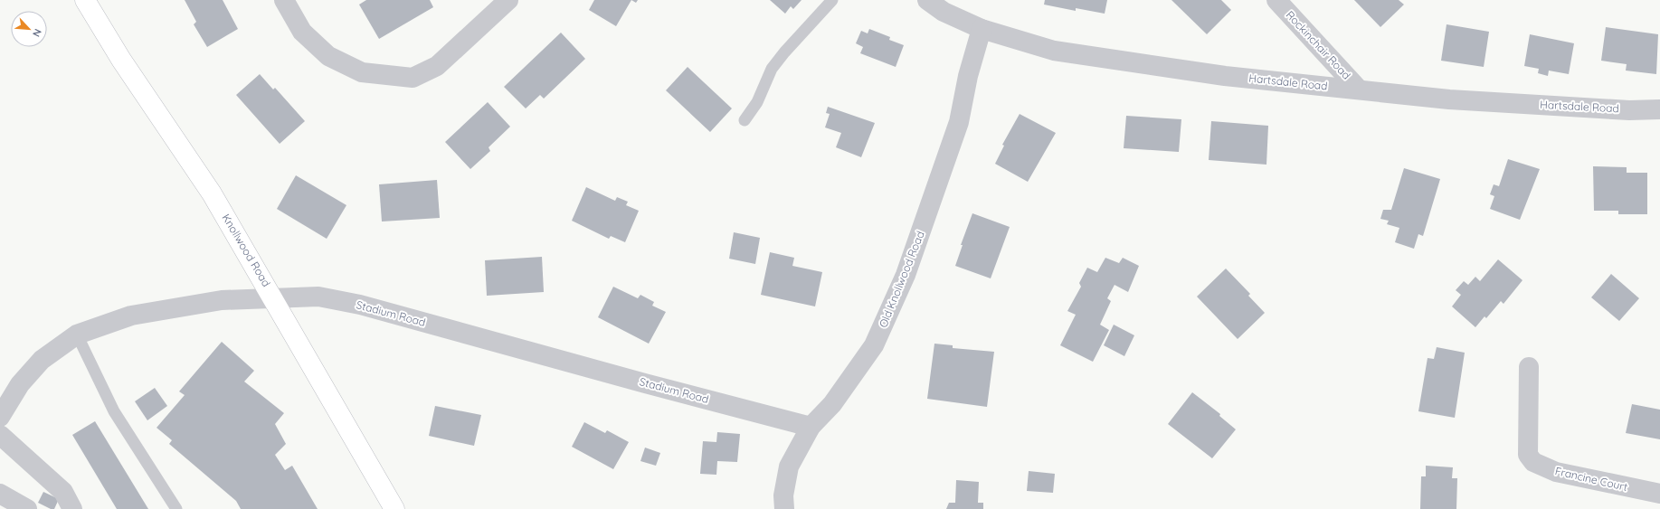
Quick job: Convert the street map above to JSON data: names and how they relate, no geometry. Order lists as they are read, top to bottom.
{
  "streets": {
    "main road": ["Knollwood Road"],
    "street": [
      "Rockinchair Road",
      "Hartsdale Road",
      "Old Knollwood Road",
      "Stadium Road",
      "Francine Court"
    ]
  },
  "crossings": [
    ["Rockinchair Road", "Hartsdale Road"],
    ["Hartsdale Road", "Old Knollwood Road"],
    ["Knollwood Road", "Stadium Road"],
    ["Old Knollwood Road", "Stadium Road"]
  ],
  "north": "bottom right"
}
